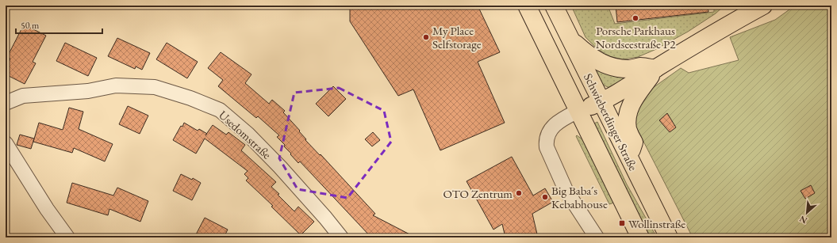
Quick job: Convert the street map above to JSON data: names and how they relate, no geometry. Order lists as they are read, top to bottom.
{
  "streets": {
    "main road": ["Schwieberdinger Straße"],
    "street": ["Usedomstraße"]
  },
  "places": {
    "other": [
      "Porsche Parkhaus Nordseestraße P2",
      "My Place Selfstorage",
      "OTO Zentrum",
      "Big Baba´s Kebabhouse"
    ],
    "transit": ["Wollinstraße"]
  },
  "scale_bar": "50 m",
  "north": "bottom left"
}
